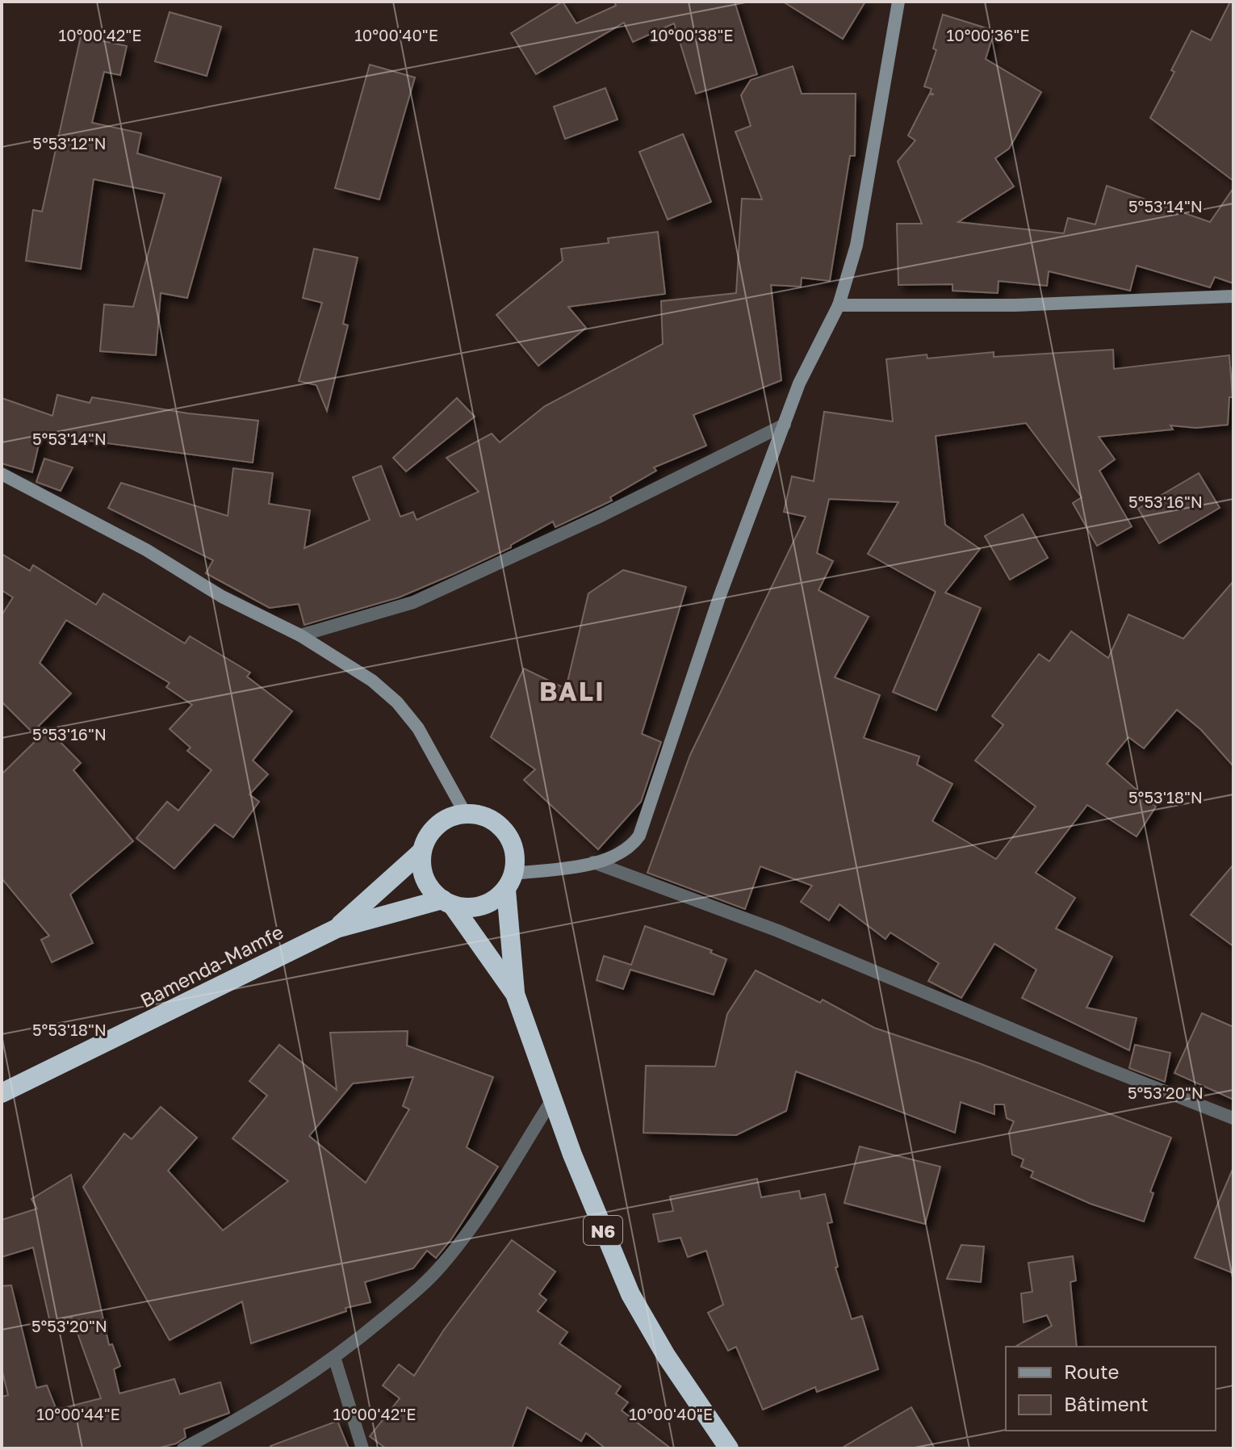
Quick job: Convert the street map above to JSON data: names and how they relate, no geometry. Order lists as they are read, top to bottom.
{
  "streets": {
    "highway": ["Bamenda-Mamfe", "N6"]
  },
  "crossings": [
    ["Bamenda-Mamfe", "N6"]
  ],
  "districts": ["BALI"],
  "legend": ["Route", "Bâtiment"],
  "coordinates": [
    "10°00'42\"E",
    "10°00'40\"E",
    "10°00'38\"E",
    "10°00'36\"E",
    "5°53'12\"N",
    "5°53'14\"N",
    "5°53'16\"N",
    "5°53'18\"N",
    "5°53'20\"N",
    "10°00'44\"E"
  ]
}
